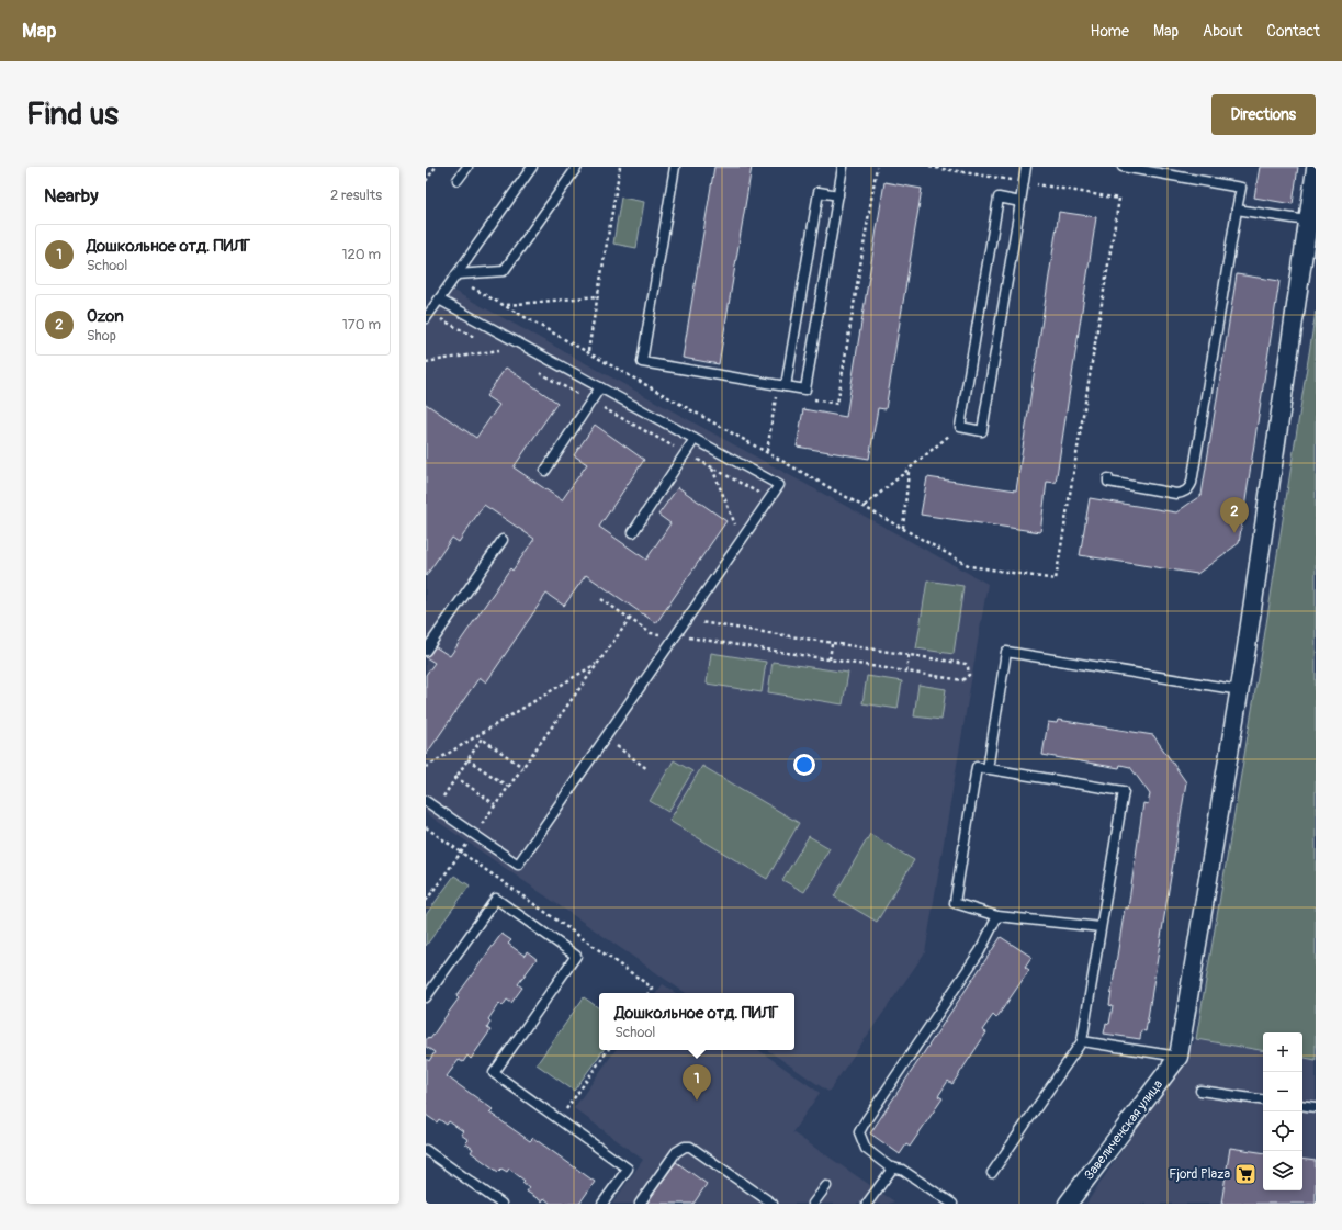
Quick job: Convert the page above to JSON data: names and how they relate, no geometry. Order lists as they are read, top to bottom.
{
  "streets": {
    "street": ["Завеличенская улица"]
  },
  "places": {
    "supermarket": ["Fjord Plaza"]
  },
  "page": {
    "header": "Map",
    "nav": [
      "Home",
      "Map",
      "About",
      "Contact"
    ],
    "buttons": "Directions",
    "title": "Find us",
    "heading": ["Nearby", "2 results"],
    "list": [
      {
        "mark": "1",
        "name": "Дошкольное отд. ПИЛГ",
        "note": "School",
        "value": "120 m"
      },
      {
        "mark": "2",
        "name": "Ozon",
        "note": "Shop",
        "value": "170 m"
      }
    ],
    "pins": ["2", "1"],
    "popup": ["Дошкольное отд. ПИЛГ", "School"],
    "map_buttons": ["+", "−"]
  }
}
